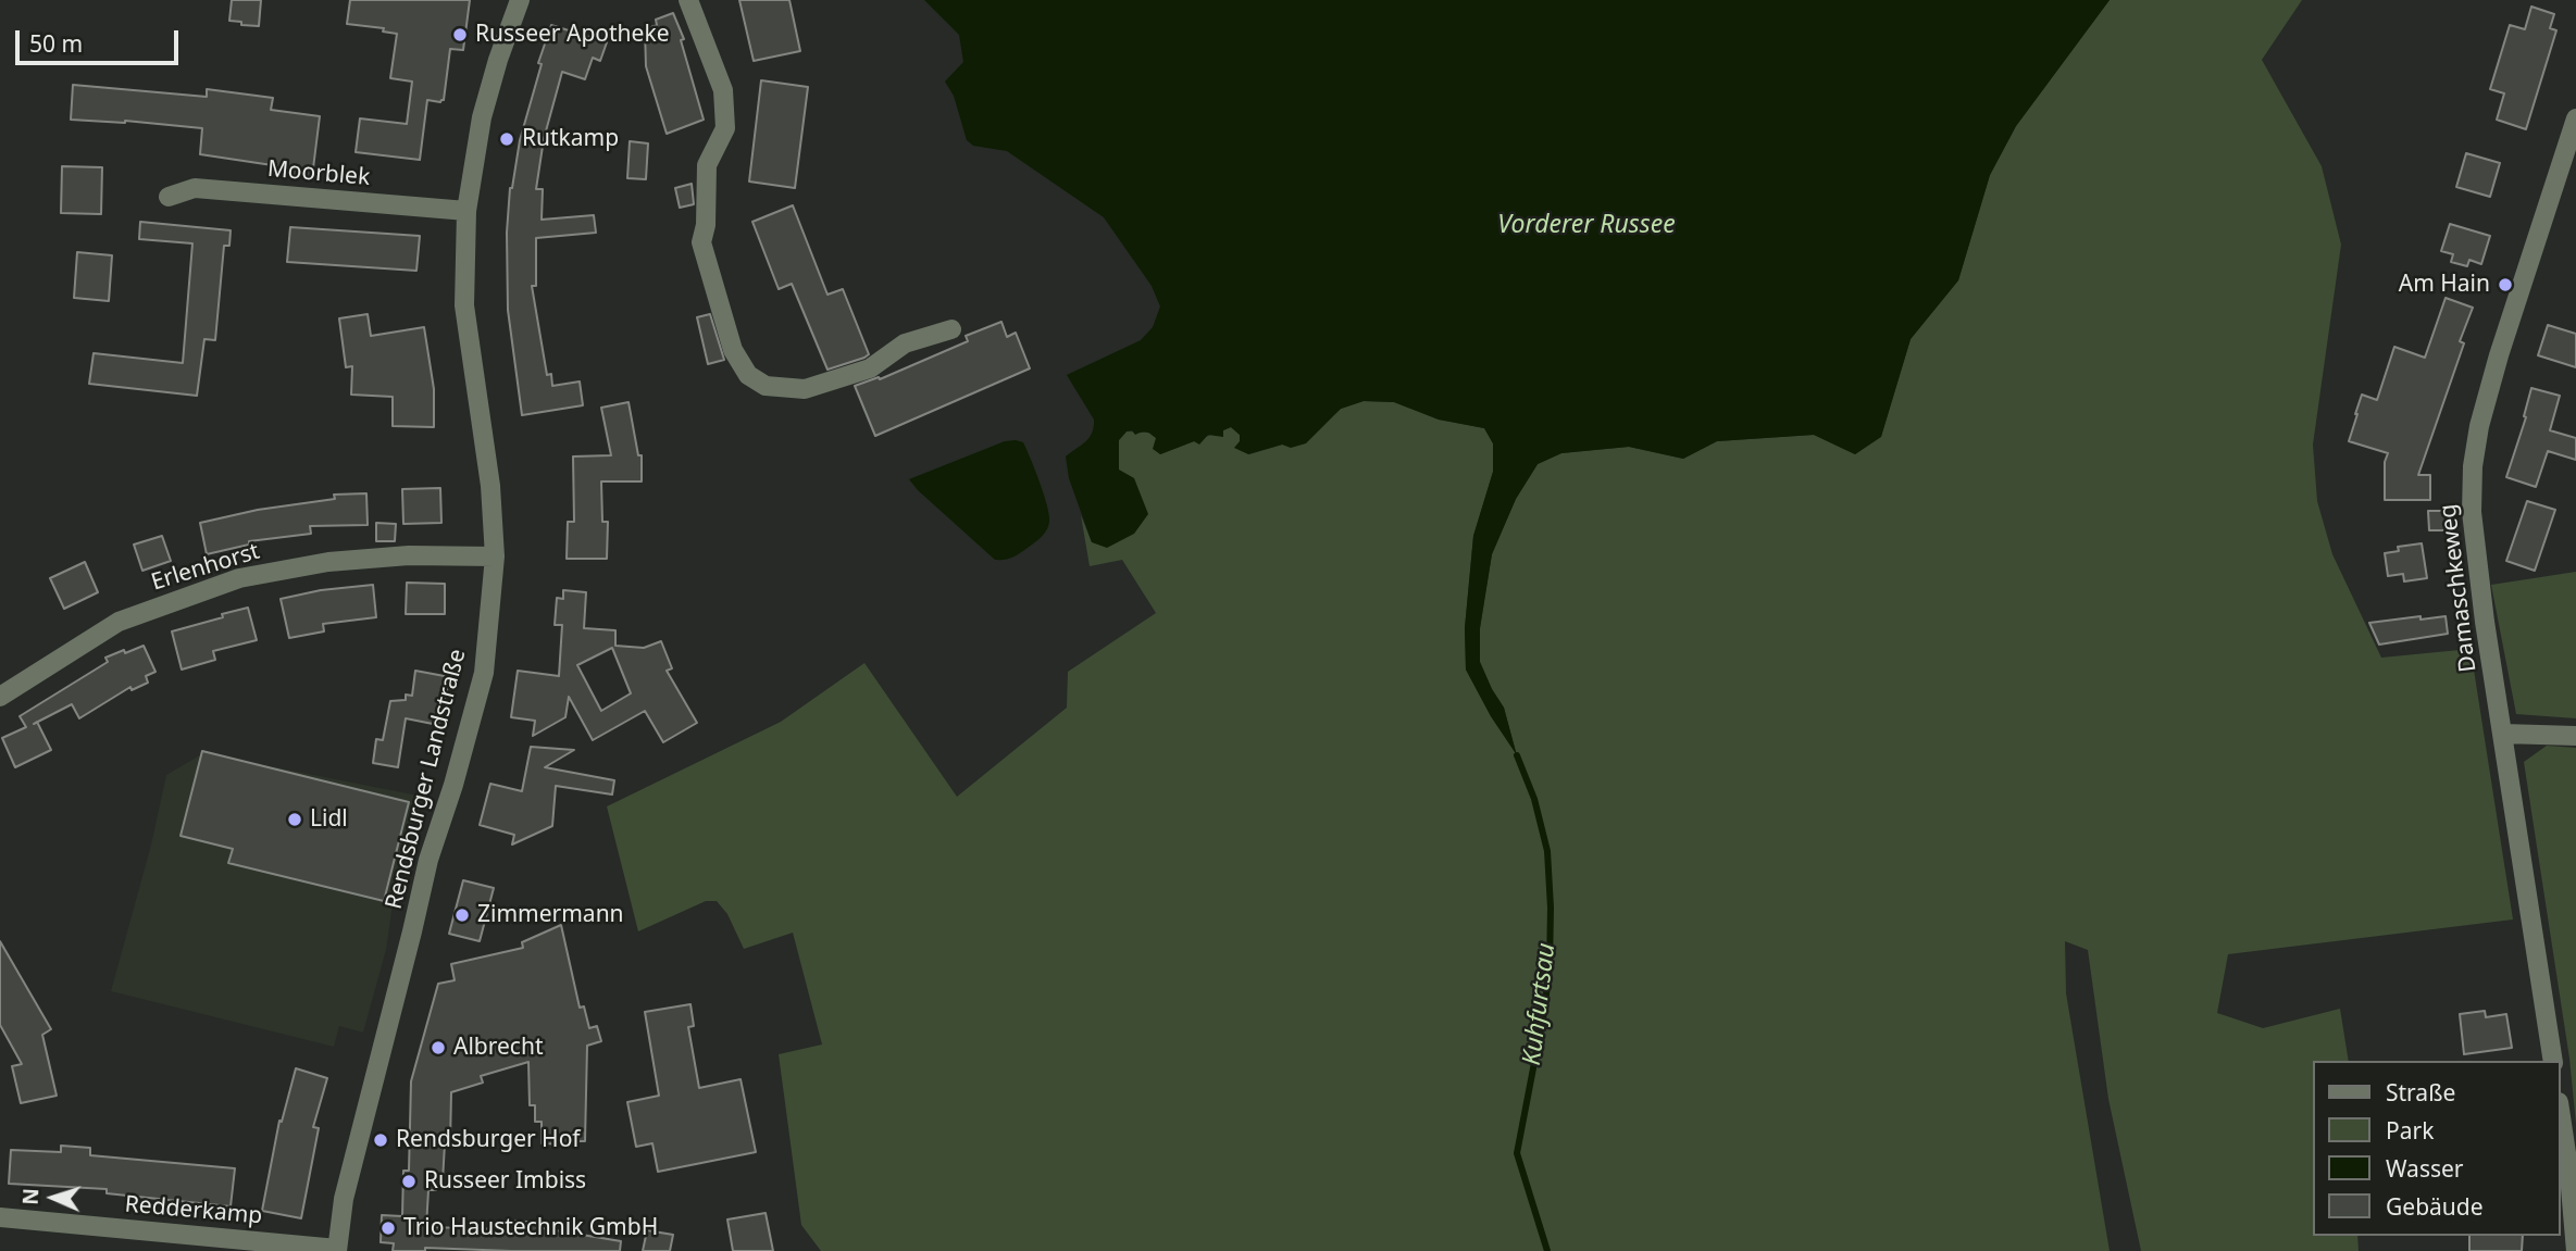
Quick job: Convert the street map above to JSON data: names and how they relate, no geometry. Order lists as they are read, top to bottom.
{
  "streets": {
    "street": [
      "Moorblek",
      "Erlenhorst",
      "Damaschkeweg",
      "Rendsburger Landstraße",
      "Redderkamp"
    ]
  },
  "crossings": [
    ["Moorblek", "Rendsburger Landstraße"],
    ["Erlenhorst", "Rendsburger Landstraße"],
    ["Rendsburger Landstraße", "Redderkamp"]
  ],
  "water": ["Vorderer Russee", "Kuhfurtsau"],
  "places": [
    "Russeer Apotheke",
    "Rutkamp",
    "Am Hain",
    "Lidl",
    "Zimmermann",
    "Albrecht",
    "Rendsburger Hof",
    "Russeer Imbiss",
    "Trio Haustechnik GmbH"
  ],
  "legend": [
    "Straße",
    "Park",
    "Wasser",
    "Gebäude"
  ],
  "scale_bar": "50 m",
  "north": "left"
}
